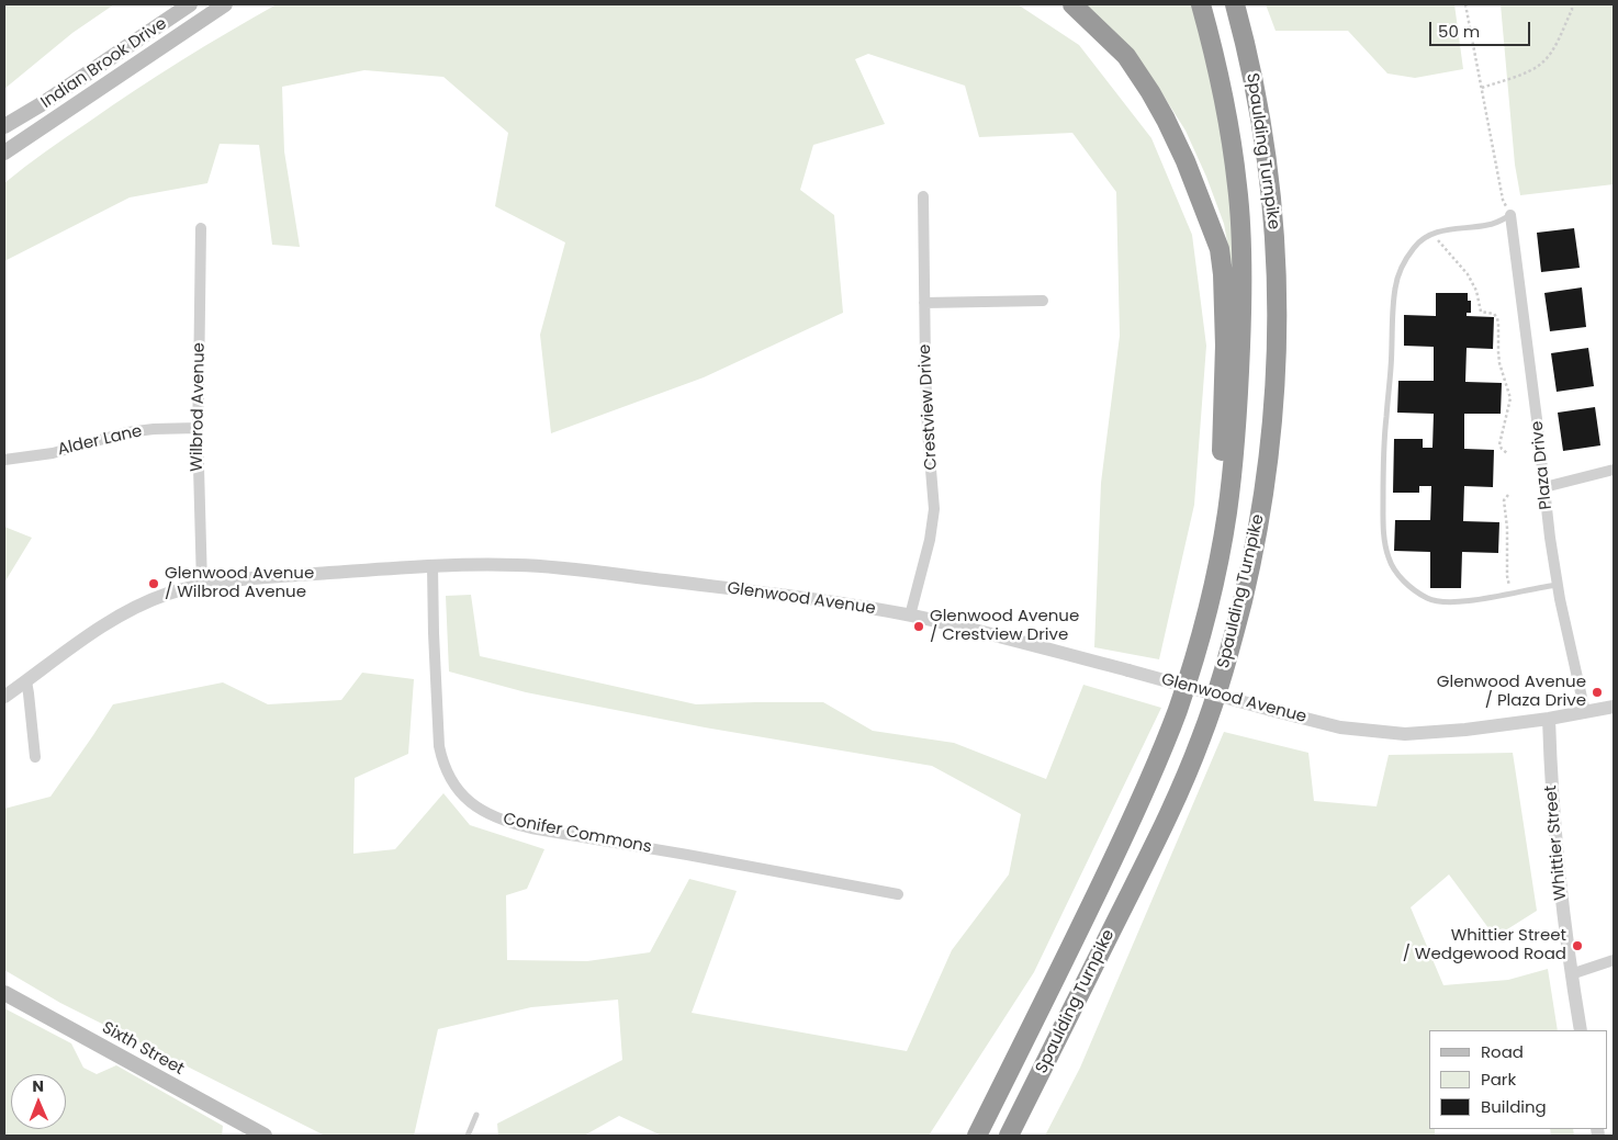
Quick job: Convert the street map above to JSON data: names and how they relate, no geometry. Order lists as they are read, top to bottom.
{
  "streets": {
    "highway": ["Spaulding Turnpike"],
    "main road": ["Indian Brook Drive", "Sixth Street"],
    "street": [
      "Wilbrod Avenue",
      "Crestview Drive",
      "Alder Lane",
      "Plaza Drive",
      "Glenwood Avenue",
      "Conifer Commons",
      "Whittier Street"
    ]
  },
  "crossings": [
    ["Wilbrod Avenue", "Alder Lane"],
    ["Wilbrod Avenue", "Glenwood Avenue"],
    ["Crestview Drive", "Glenwood Avenue"],
    ["Plaza Drive", "Glenwood Avenue"],
    ["Glenwood Avenue", "Conifer Commons"],
    ["Glenwood Avenue", "Whittier Street"]
  ],
  "places": [
    "Glenwood Avenue / Wilbrod Avenue",
    "Glenwood Avenue / Crestview Drive",
    "Glenwood Avenue / Plaza Drive",
    "Whittier Street / Wedgewood Road"
  ],
  "legend": ["Road", "Park", "Building"],
  "scale_bar": "50 m",
  "north": "top"
}
